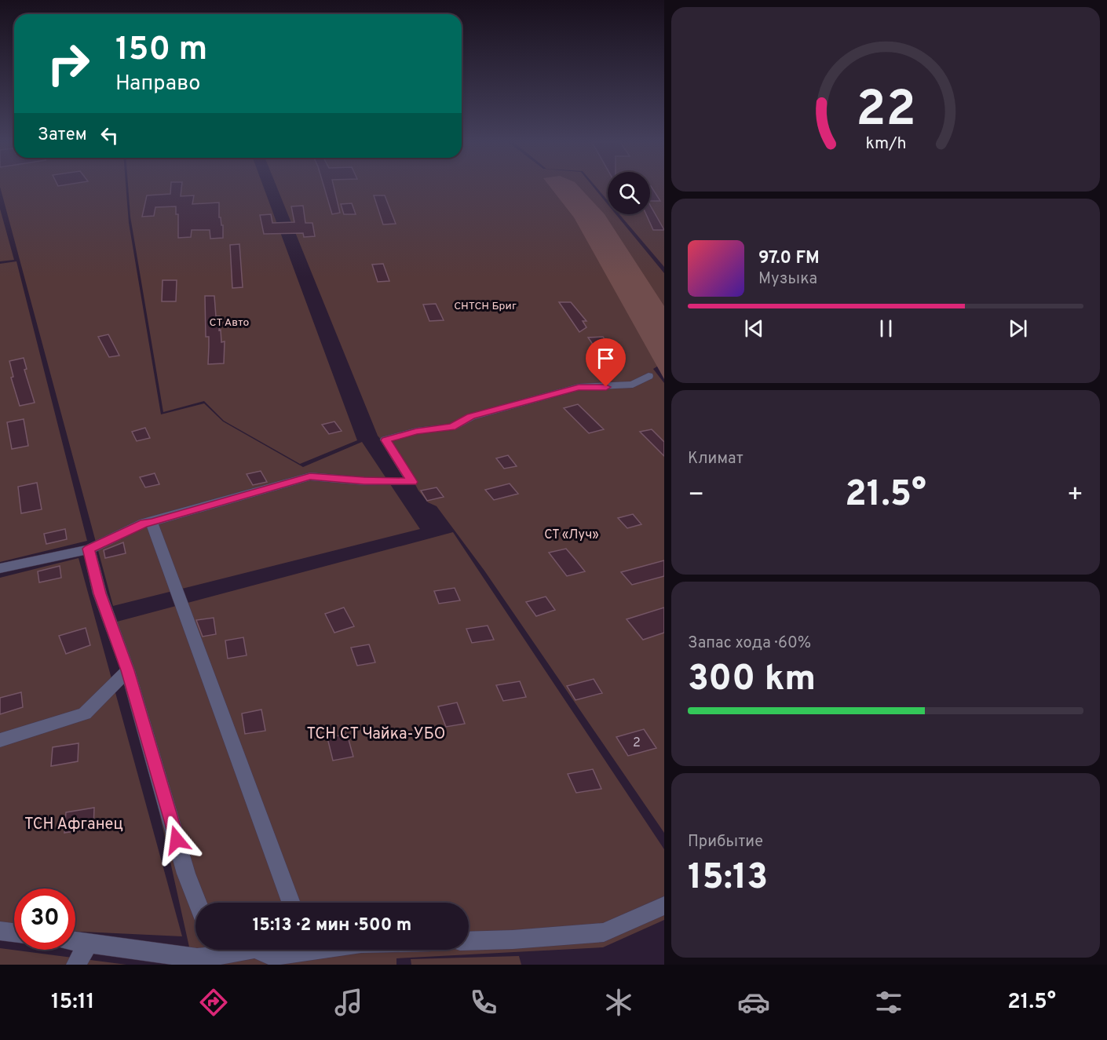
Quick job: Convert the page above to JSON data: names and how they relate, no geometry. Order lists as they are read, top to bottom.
{
  "parks": [
    "СНТСН Бриг",
    "СТ Авто",
    "СТ «Луч»",
    "ТСН СТ Чайка-УБО",
    "ТСН Афганец"
  ],
  "house_numbers": ["2"],
  "page": {
    "turn": ["150 m", "Направо"],
    "then": "Затем",
    "song": ["97.0 FM", "Музыка"],
    "tile": [
      "Климат",
      ["Запас хода · 60%", "300 km"],
      ["Прибытие", "15:13"]
    ],
    "heat": ["−", "21.5°", "+"],
    "limit": "30",
    "trip": "15:13 · 2 мин · 500 m",
    "tabs": ["15:11", "21.5°"],
    "gauge": ["22", "km/h"]
  }
}
